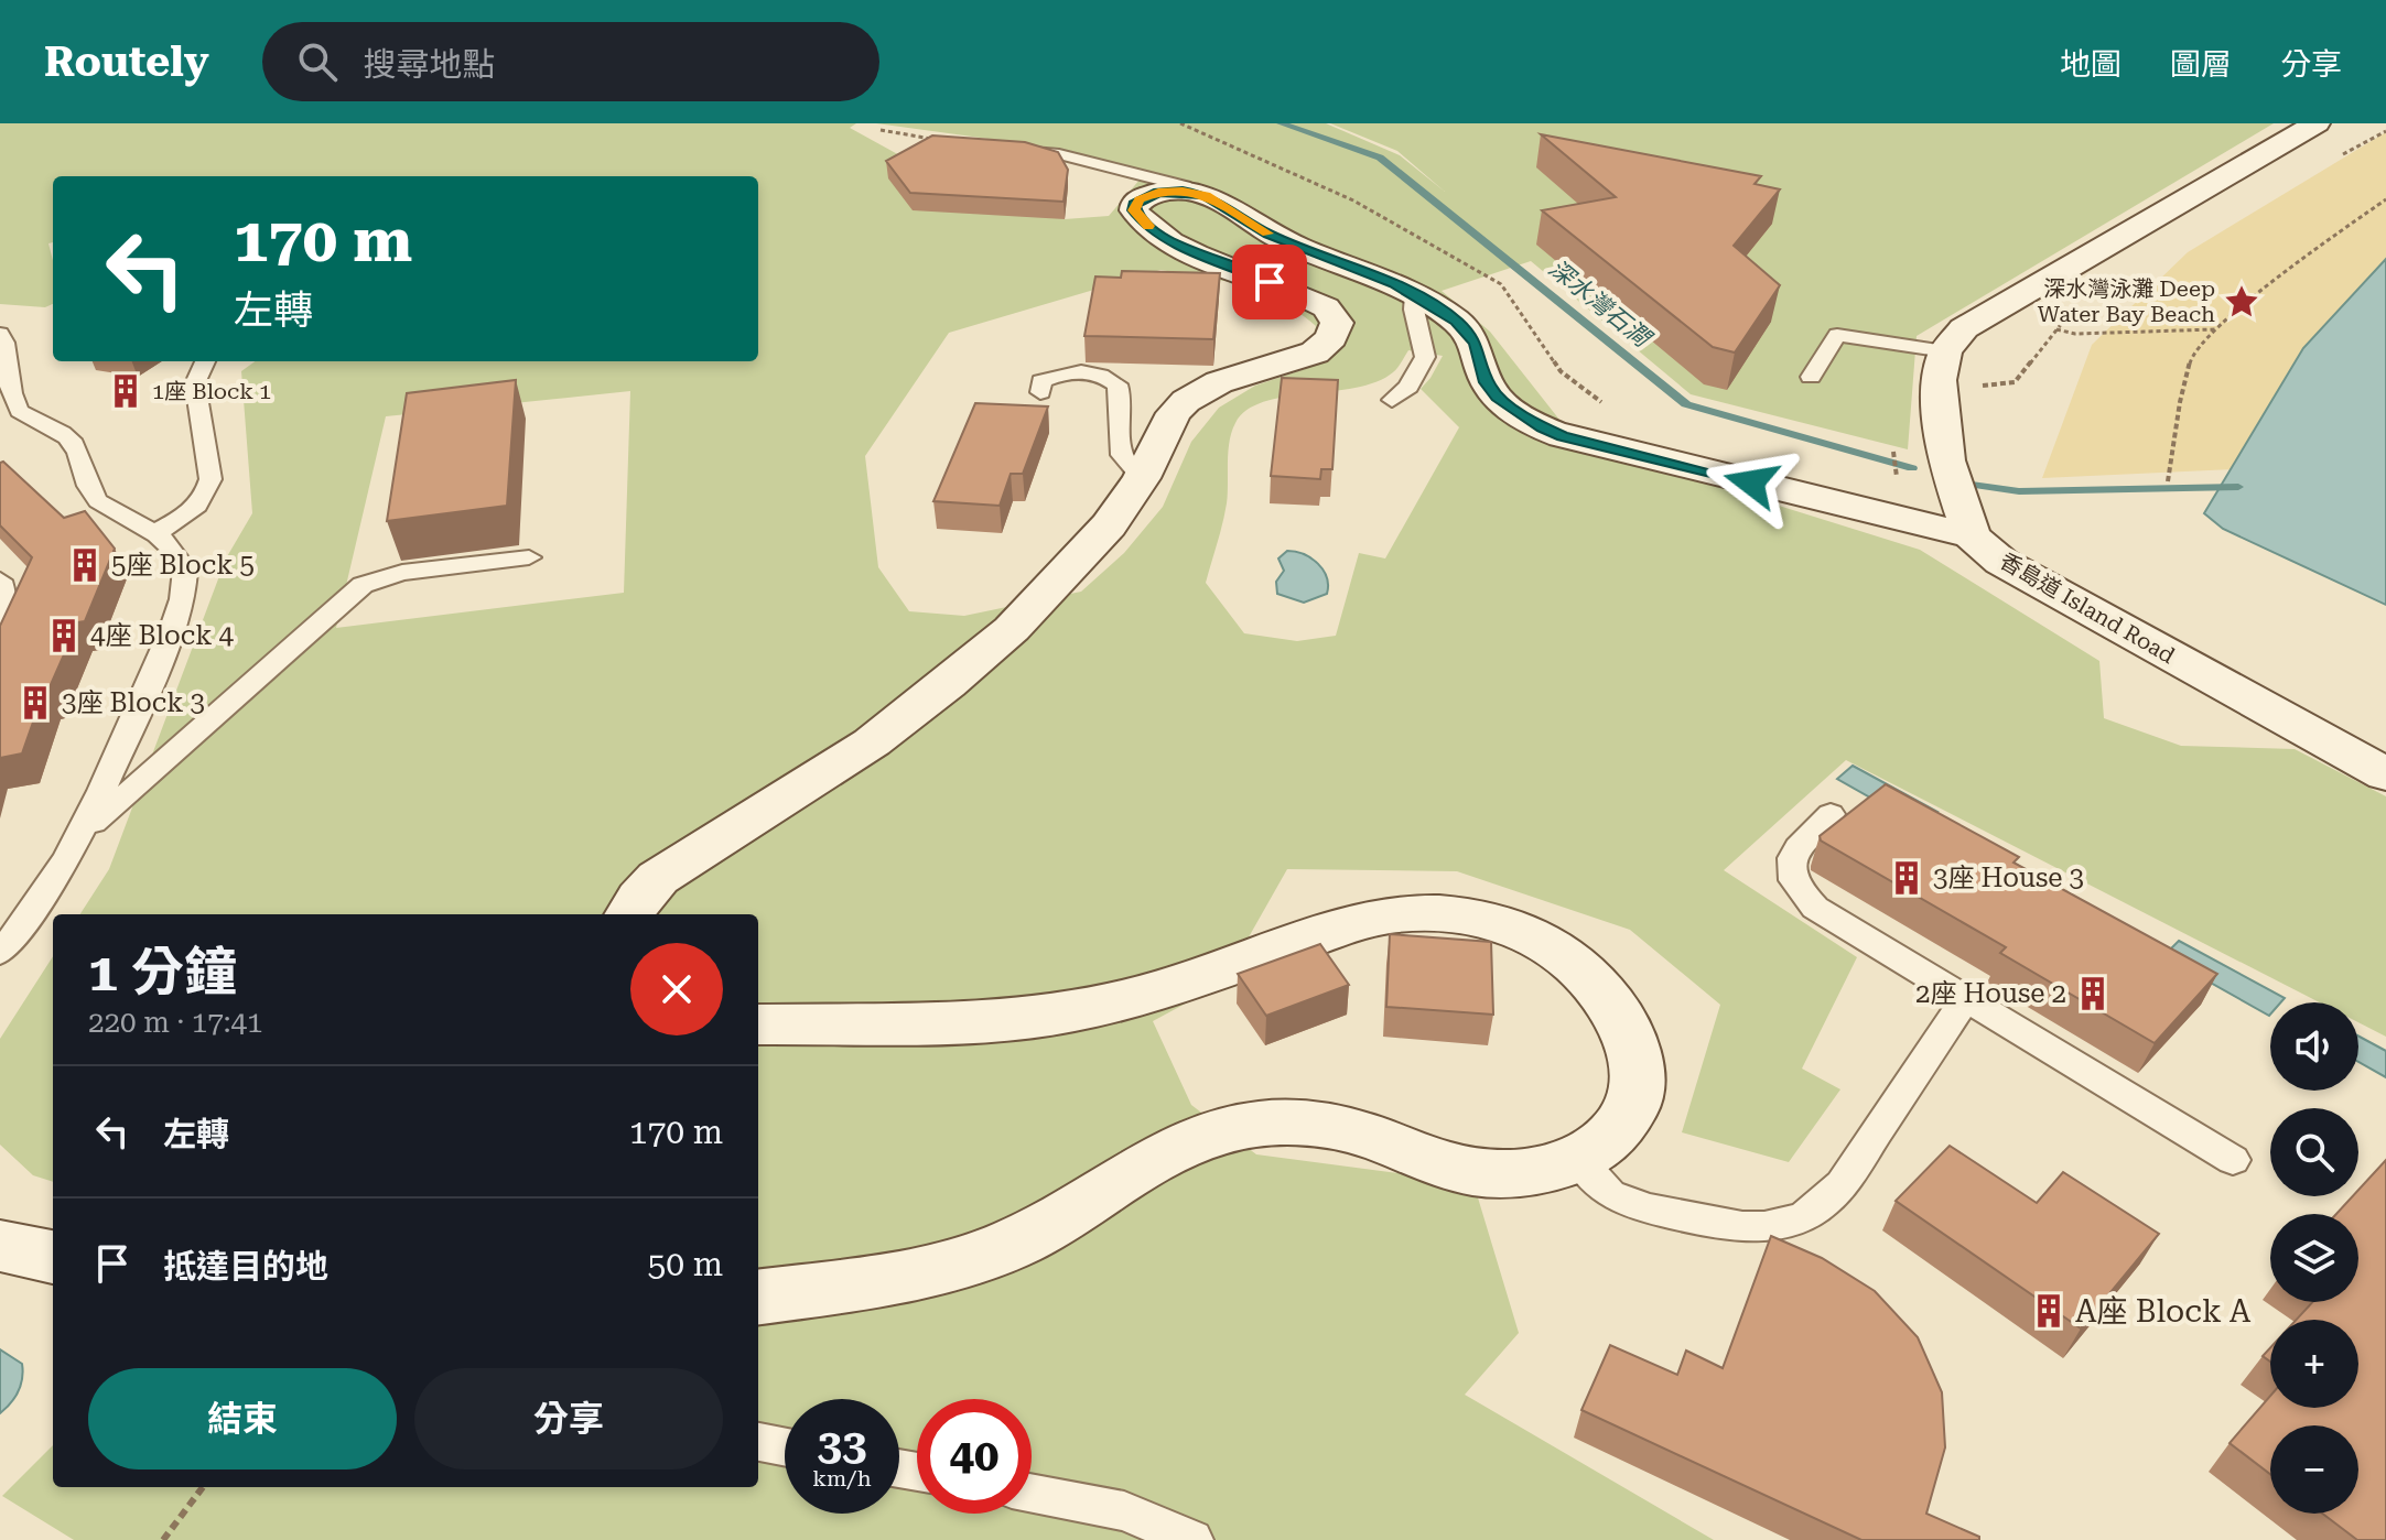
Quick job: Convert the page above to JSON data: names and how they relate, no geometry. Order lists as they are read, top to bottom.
{
  "streets": {
    "street": ["香島道 Island Road"]
  },
  "water": ["深水灣石澗"],
  "places": {
    "place": ["深水灣泳灘 Deep Water Bay Beach"],
    "building": [
      "1座 Block 1",
      "5座 Block 5",
      "4座 Block 4",
      "3座 Block 3",
      "3座 House 3",
      "2座 House 2",
      "A座 Block A"
    ]
  },
  "page": {
    "header": "Routely",
    "search": "搜尋地點",
    "nav": ["地圖", "圖層", "分享"],
    "turn": ["170 m", "左轉"],
    "heading": ["1 分鐘", "220 m · 17:41"],
    "map_buttons": ["+", "−"],
    "list": [
      {
        "name": "左轉",
        "value": "170 m"
      },
      {
        "name": "抵達目的地",
        "value": "50 m"
      }
    ],
    "buttons": ["結束", "分享"],
    "speed": "33 km/h",
    "limit": "40"
  }
}
